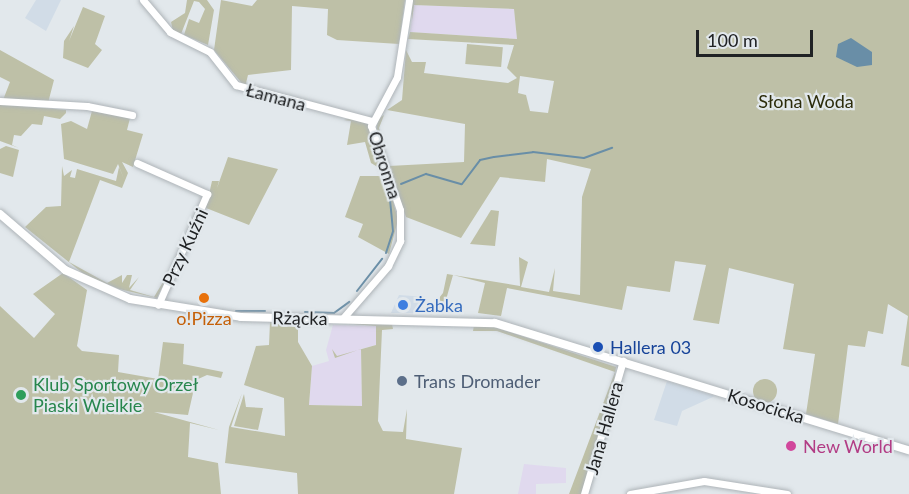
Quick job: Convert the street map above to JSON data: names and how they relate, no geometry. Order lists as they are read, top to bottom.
{
  "streets": {
    "street": [
      "Łamana",
      "Obronna",
      "Przy Kuźni",
      "Rżącka",
      "Kosocicka",
      "Jana Hallera"
    ]
  },
  "crossings": [
    ["Łamana", "Obronna"],
    ["Obronna", "Rżącka"],
    ["Przy Kuźni", "Rżącka"],
    ["Rżącka", "Kosocicka"],
    ["Rżącka", "Jana Hallera"],
    ["Kosocicka", "Jana Hallera"]
  ],
  "parks": ["Słona Woda"],
  "places": [
    "o!Pizza",
    "Żabka",
    "Hallera 03",
    "Trans Dromader",
    "Klub Sportowy Orzeł Piaski Wielkie",
    "New World"
  ],
  "scale_bar": "100 m"
}
